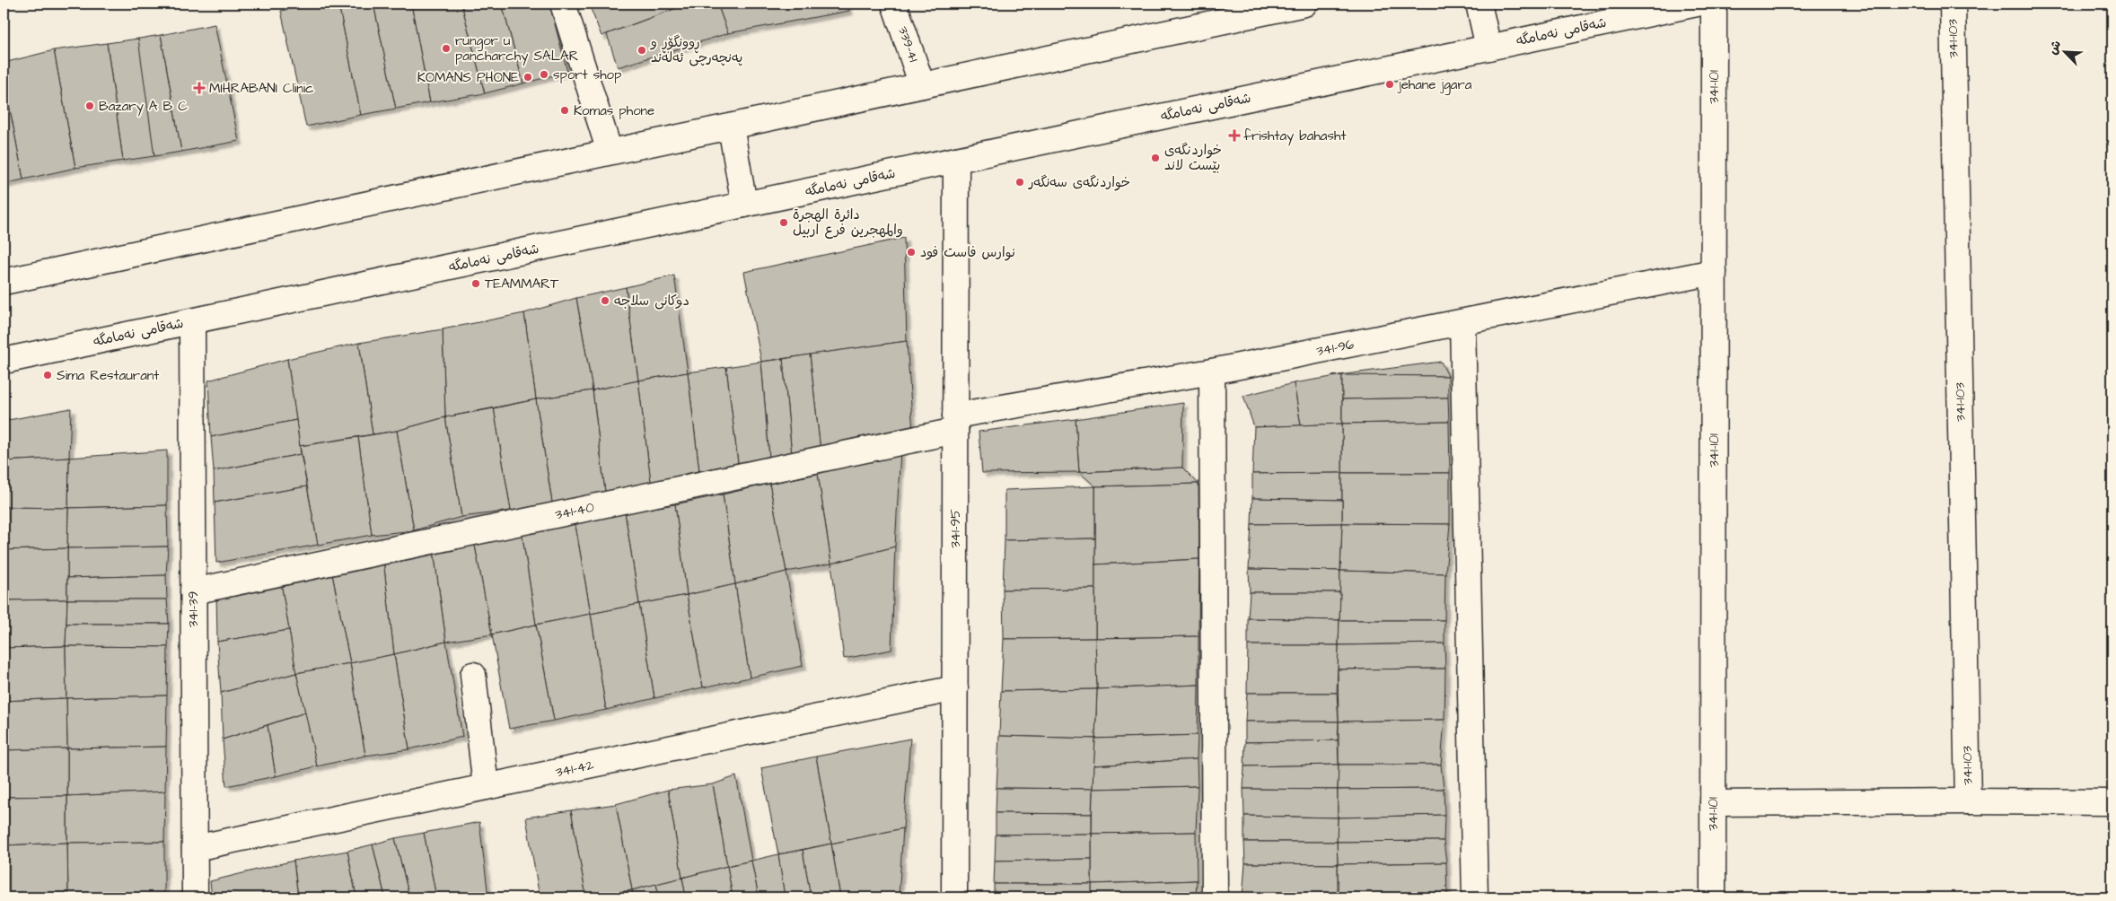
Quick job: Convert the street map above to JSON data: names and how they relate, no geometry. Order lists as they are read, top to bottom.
{
  "streets": {
    "street": [
      "شەقامی نەمامگە",
      "341-103",
      "339-41",
      "341-101",
      "341-96",
      "341-40",
      "341-95",
      "341-39",
      "341-42"
    ]
  },
  "crossings": [
    ["شەقامی نەمامگە", "341-95"],
    ["شەقامی نەمامگە", "341-39"],
    ["341-101", "341-96"],
    ["341-96", "341-40"],
    ["341-96", "341-95"],
    ["341-40", "341-95"],
    ["341-40", "341-39"],
    ["341-95", "341-42"],
    ["341-39", "341-42"]
  ],
  "places": {
    "other": [
      "rungor u pancharchy SALAR",
      "ڕوونگۆڕ و پەنچەرچی ئەلەند",
      "sport shop",
      "KOMANS PHONE",
      "jehane jgara",
      "Bazary A B C",
      "Komas phone",
      "خواردنگەی بێست لاند",
      "خواردنگەی سەنگەر",
      "دائرة الهجرة والمهجرين فرع اربيل",
      "نوارس فاست فود",
      "TEAMMART",
      "دوكانى سلاجه",
      "Sima Restaurant"
    ],
    "health": ["MIHRABANI Clinic", "frishtay bahasht"]
  },
  "north": "top left"
}
